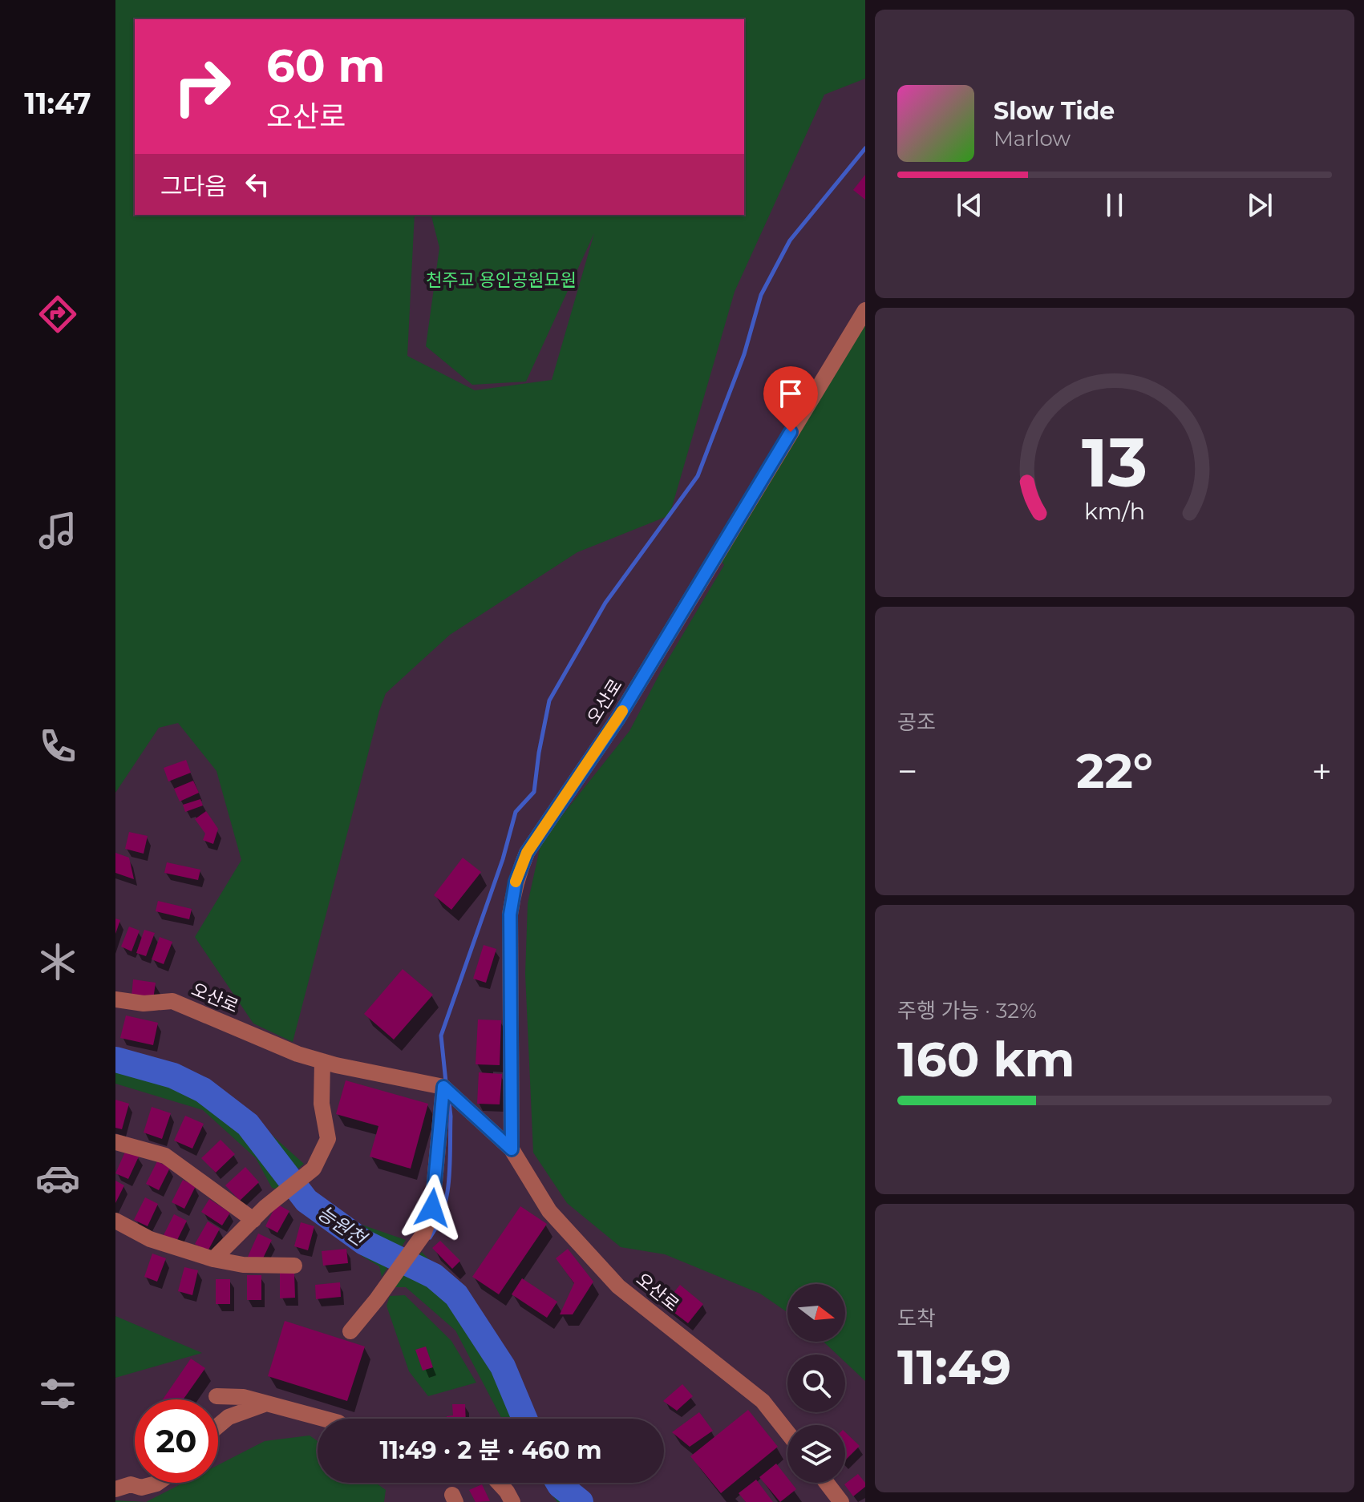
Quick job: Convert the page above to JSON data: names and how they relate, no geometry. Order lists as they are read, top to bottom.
{
  "streets": {
    "street": ["오산로"]
  },
  "water": ["능원천"],
  "parks": ["천주교 용인공원묘원"],
  "north": "right",
  "page": {
    "tabs": "11:47",
    "turn": ["60 m", "오산로"],
    "song": ["Slow Tide", "Marlow"],
    "then": "그다음",
    "tile": [
      "공조",
      ["주행 가능 · 32%", "160 km"],
      ["도착", "11:49"]
    ],
    "heat": ["−", "22°", "+"],
    "limit": "20",
    "trip": "11:49 · 2 분 · 460 m",
    "gauge": ["13", "km/h"]
  }
}
